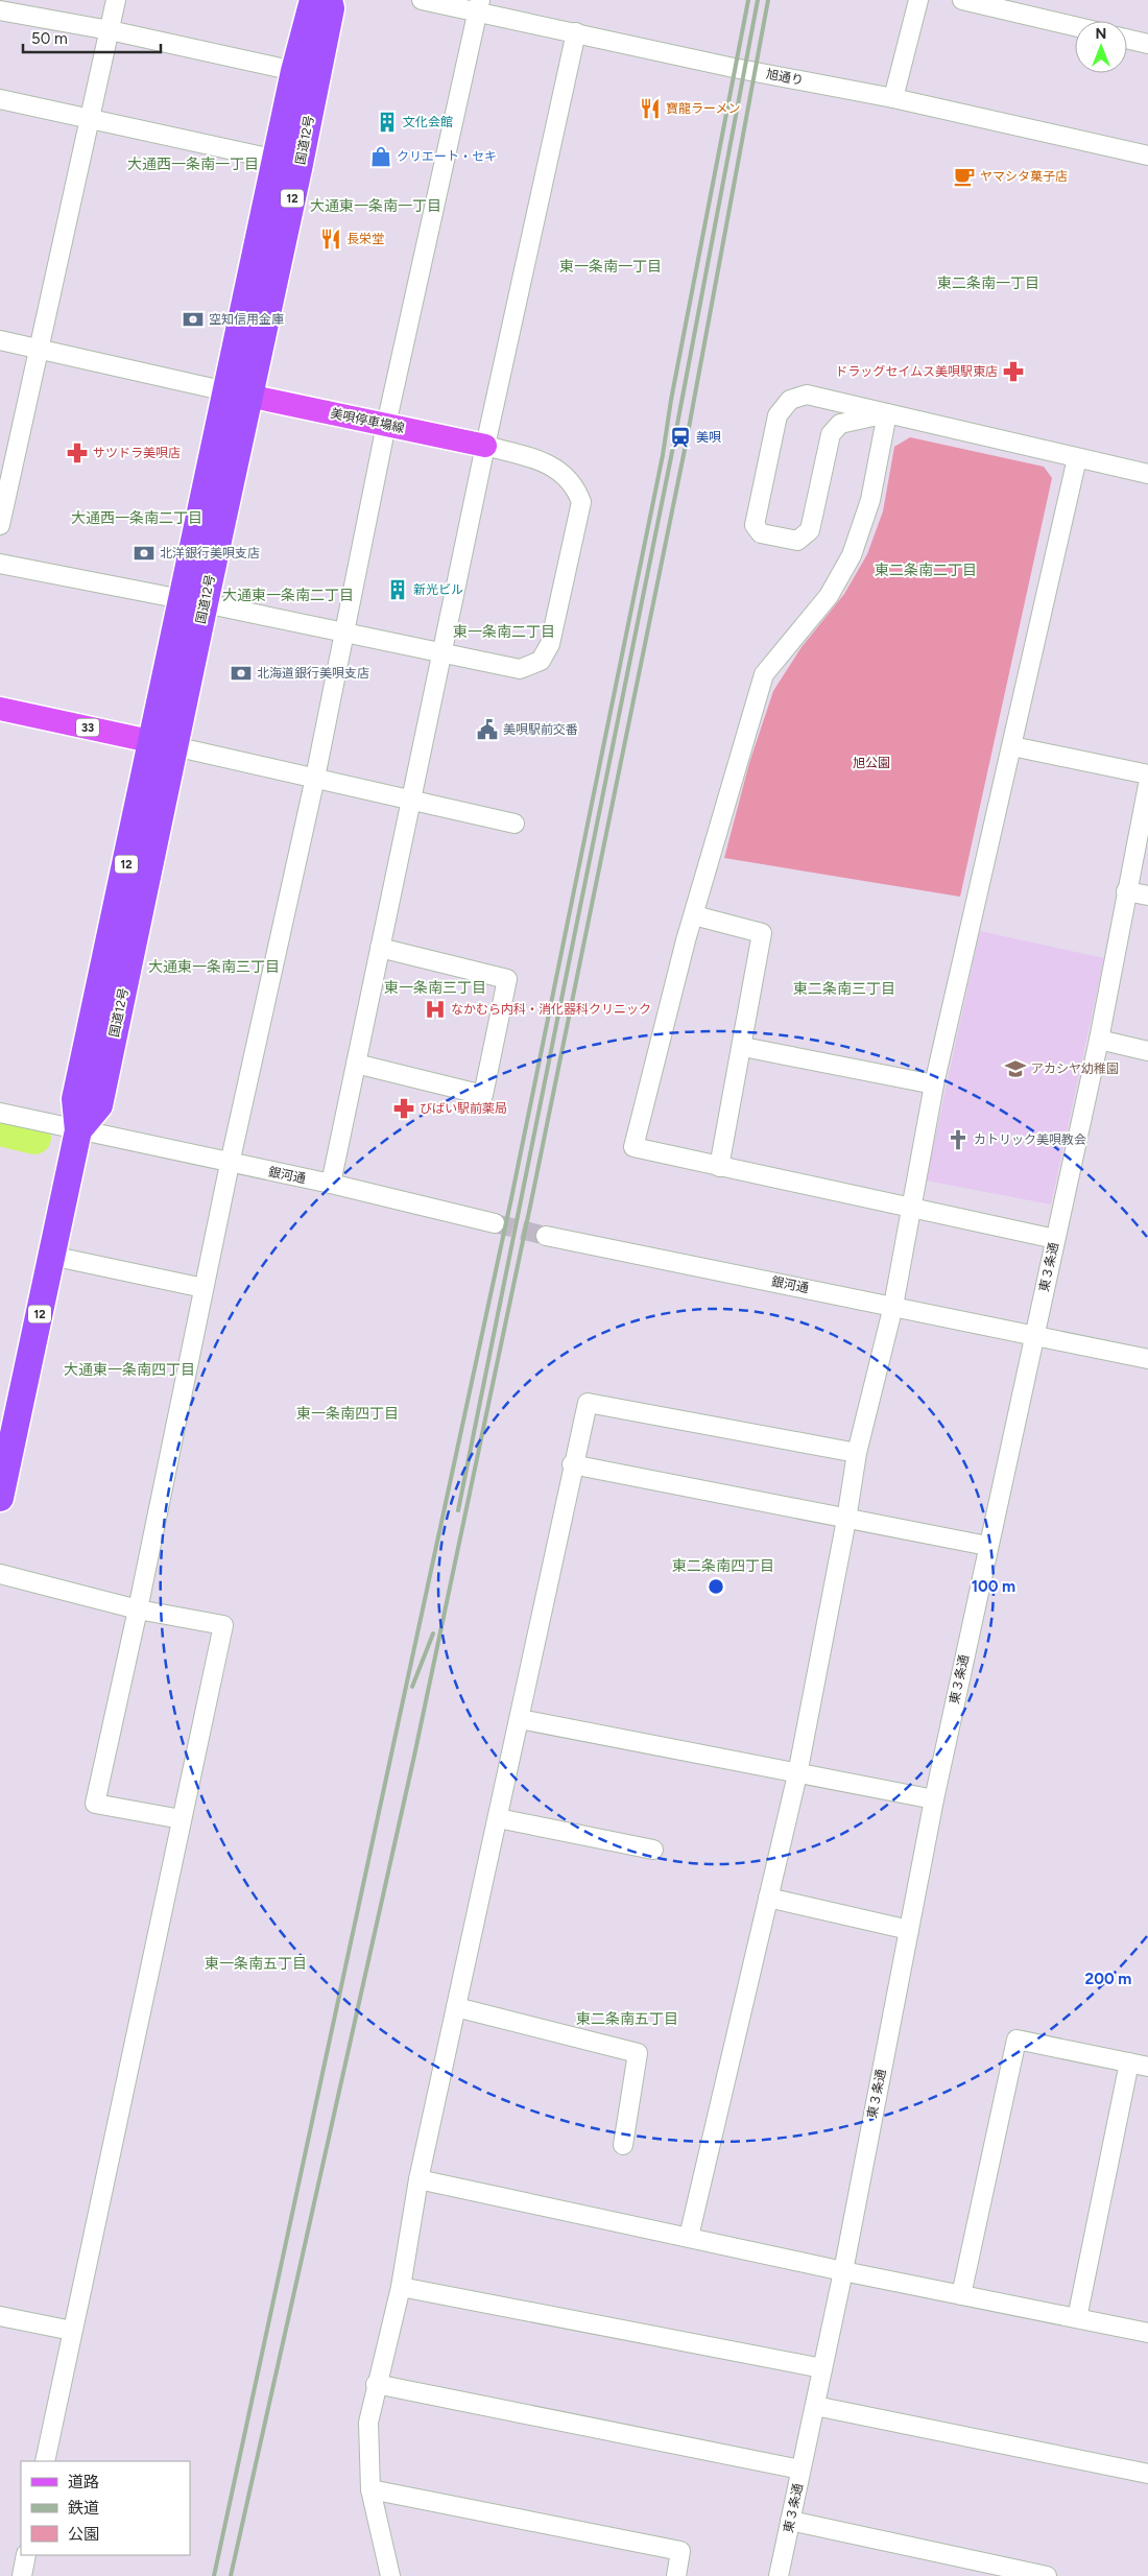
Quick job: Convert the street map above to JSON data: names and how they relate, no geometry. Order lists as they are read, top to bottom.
{
  "streets": {
    "highway": ["国道12号", "12"],
    "main road": ["美唄停車場線", "33"],
    "street": ["旭通り", "銀河通", "東３条通"]
  },
  "crossings": [
    ["国道12号", "美唄停車場線"],
    ["国道12号", "33"],
    ["国道12号", "銀河通"],
    ["銀河通", "東３条通"]
  ],
  "districts": [
    "大通西一条南一丁目",
    "大通東一条南一丁目",
    "東一条南一丁目",
    "東二条南一丁目",
    "大通西一条南二丁目",
    "東二条南二丁目",
    "大通東一条南二丁目",
    "東一条南二丁目",
    "大通東一条南三丁目",
    "東一条南三丁目",
    "東二条南三丁目",
    "大通東一条南四丁目",
    "東一条南四丁目",
    "東二条南四丁目",
    "東一条南五丁目",
    "東二条南五丁目"
  ],
  "parks": ["旭公園"],
  "places": {
    "restaurant": ["寶龍ラーメン", "長栄堂"],
    "building": ["文化会館", "新光ビル"],
    "shop": ["クリエート・セキ"],
    "cafe": ["ヤマシタ菓子店"],
    "bank": ["空知信用金庫", "北洋銀行美唄支店", "北海道銀行美唄支店"],
    "pharmacy": ["ドラッグセイムス美唄駅東店", "サツドラ美唄店", "びばい駅前薬局"],
    "station": ["美唄"],
    "public building": ["美唄駅前交番"],
    "hospital": ["なかむら内科・消化器科クリニック"],
    "school or university": ["アカシヤ幼稚園"],
    "church": ["カトリック美唄教会"]
  },
  "legend": ["道路", "鉄道", "公園"],
  "scale_bar": "50 m",
  "north": "top",
  "rings": ["100 m", "200 m"]
}
